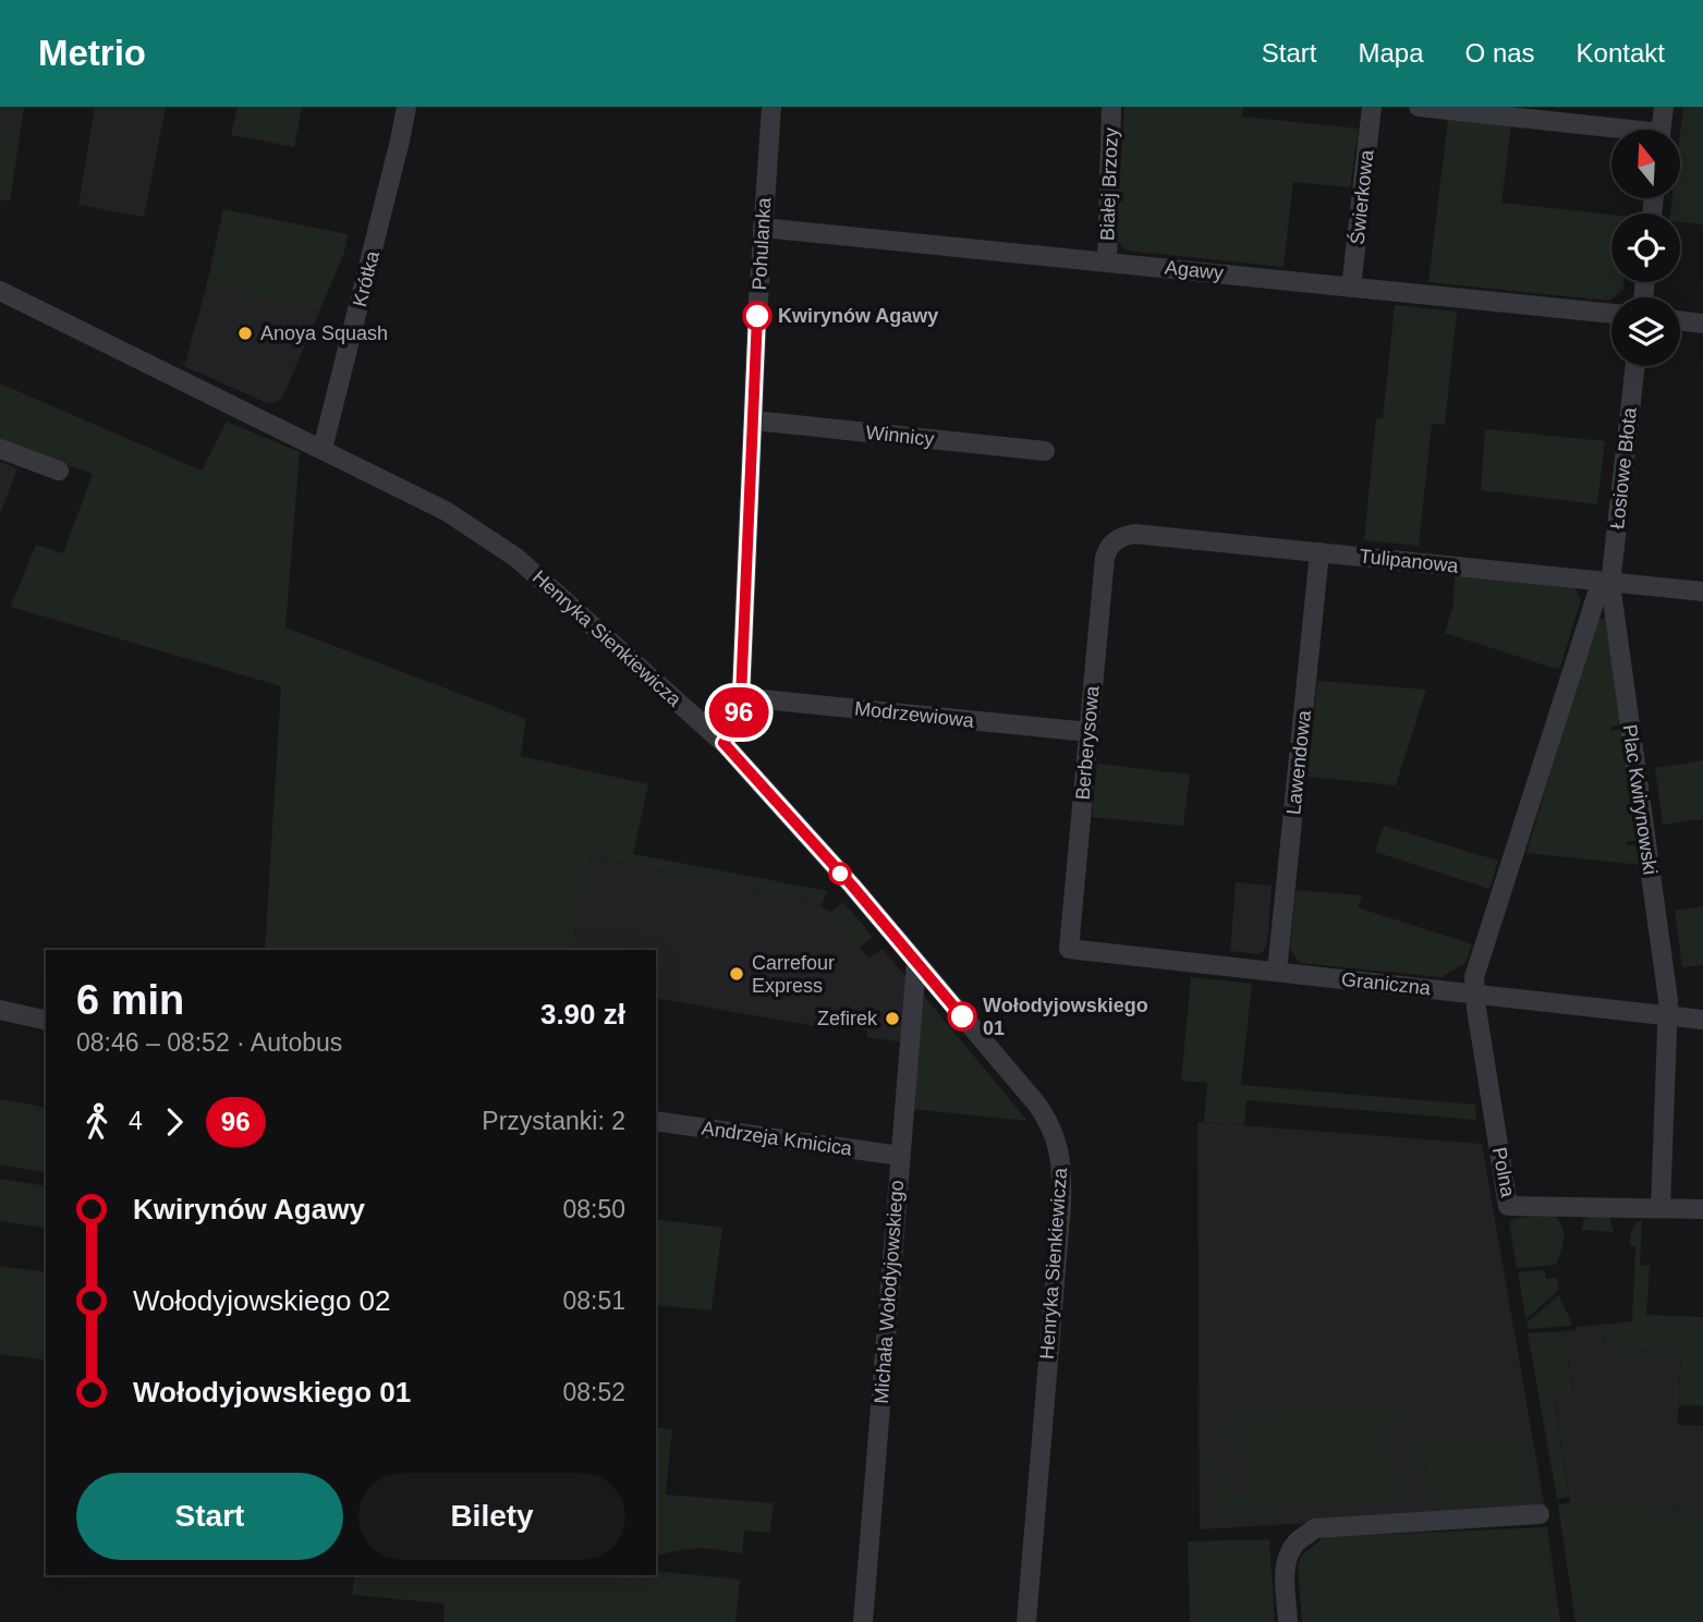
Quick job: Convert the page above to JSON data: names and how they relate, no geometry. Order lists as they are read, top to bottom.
{
  "streets": {
    "street": [
      "Białej Brzozy",
      "Świerkowa",
      "Pohulanka",
      "Agawy",
      "Krótka",
      "Winnicy",
      "Łosiowe Błota",
      "Tulipanowa",
      "Henryka Sienkiewicza",
      "Modrzewiowa",
      "Berberysowa",
      "Lawendowa",
      "Plac Kwirynowski",
      "Graniczna",
      "Andrzeja Kmicica",
      "Polna",
      "Michała Wołodyjowskiego"
    ]
  },
  "crossings": [
    ["Białej Brzozy", "Agawy"],
    ["Świerkowa", "Agawy"],
    ["Pohulanka", "Agawy"],
    ["Pohulanka", "Winnicy"],
    ["Pohulanka", "Henryka Sienkiewicza"],
    ["Pohulanka", "Modrzewiowa"],
    ["Krótka", "Henryka Sienkiewicza"],
    ["Łosiowe Błota", "Tulipanowa"],
    ["Łosiowe Błota", "Plac Kwirynowski"],
    ["Tulipanowa", "Berberysowa"],
    ["Tulipanowa", "Lawendowa"],
    ["Tulipanowa", "Plac Kwirynowski"],
    ["Henryka Sienkiewicza", "Michała Wołodyjowskiego"],
    ["Modrzewiowa", "Berberysowa"],
    ["Berberysowa", "Graniczna"],
    ["Lawendowa", "Graniczna"],
    ["Plac Kwirynowski", "Graniczna"],
    ["Plac Kwirynowski", "Polna"],
    ["Graniczna", "Polna"],
    ["Andrzeja Kmicica", "Michała Wołodyjowskiego"]
  ],
  "places": [
    "Kwirynów Agawy",
    "Anoya Squash",
    "Carrefour Express",
    "Wołodyjowskiego 01",
    "Zefirek"
  ],
  "lines": ["bus line 96"],
  "north": "top",
  "page": {
    "header": "Metrio",
    "nav": [
      "Start",
      "Mapa",
      "O nas",
      "Kontakt"
    ],
    "on_map": "96",
    "heading": ["6 min", "08:46 – 08:52 · Autobus", "3.90 zł"],
    "legs": ["4", "96", "Przystanki: 2"],
    "list": [
      {
        "name": "Kwirynów Agawy",
        "value": "08:50"
      },
      {
        "name": "Wołodyjowskiego 02",
        "value": "08:51"
      },
      {
        "name": "Wołodyjowskiego 01",
        "value": "08:52"
      }
    ],
    "buttons": ["Start", "Bilety"]
  }
}
